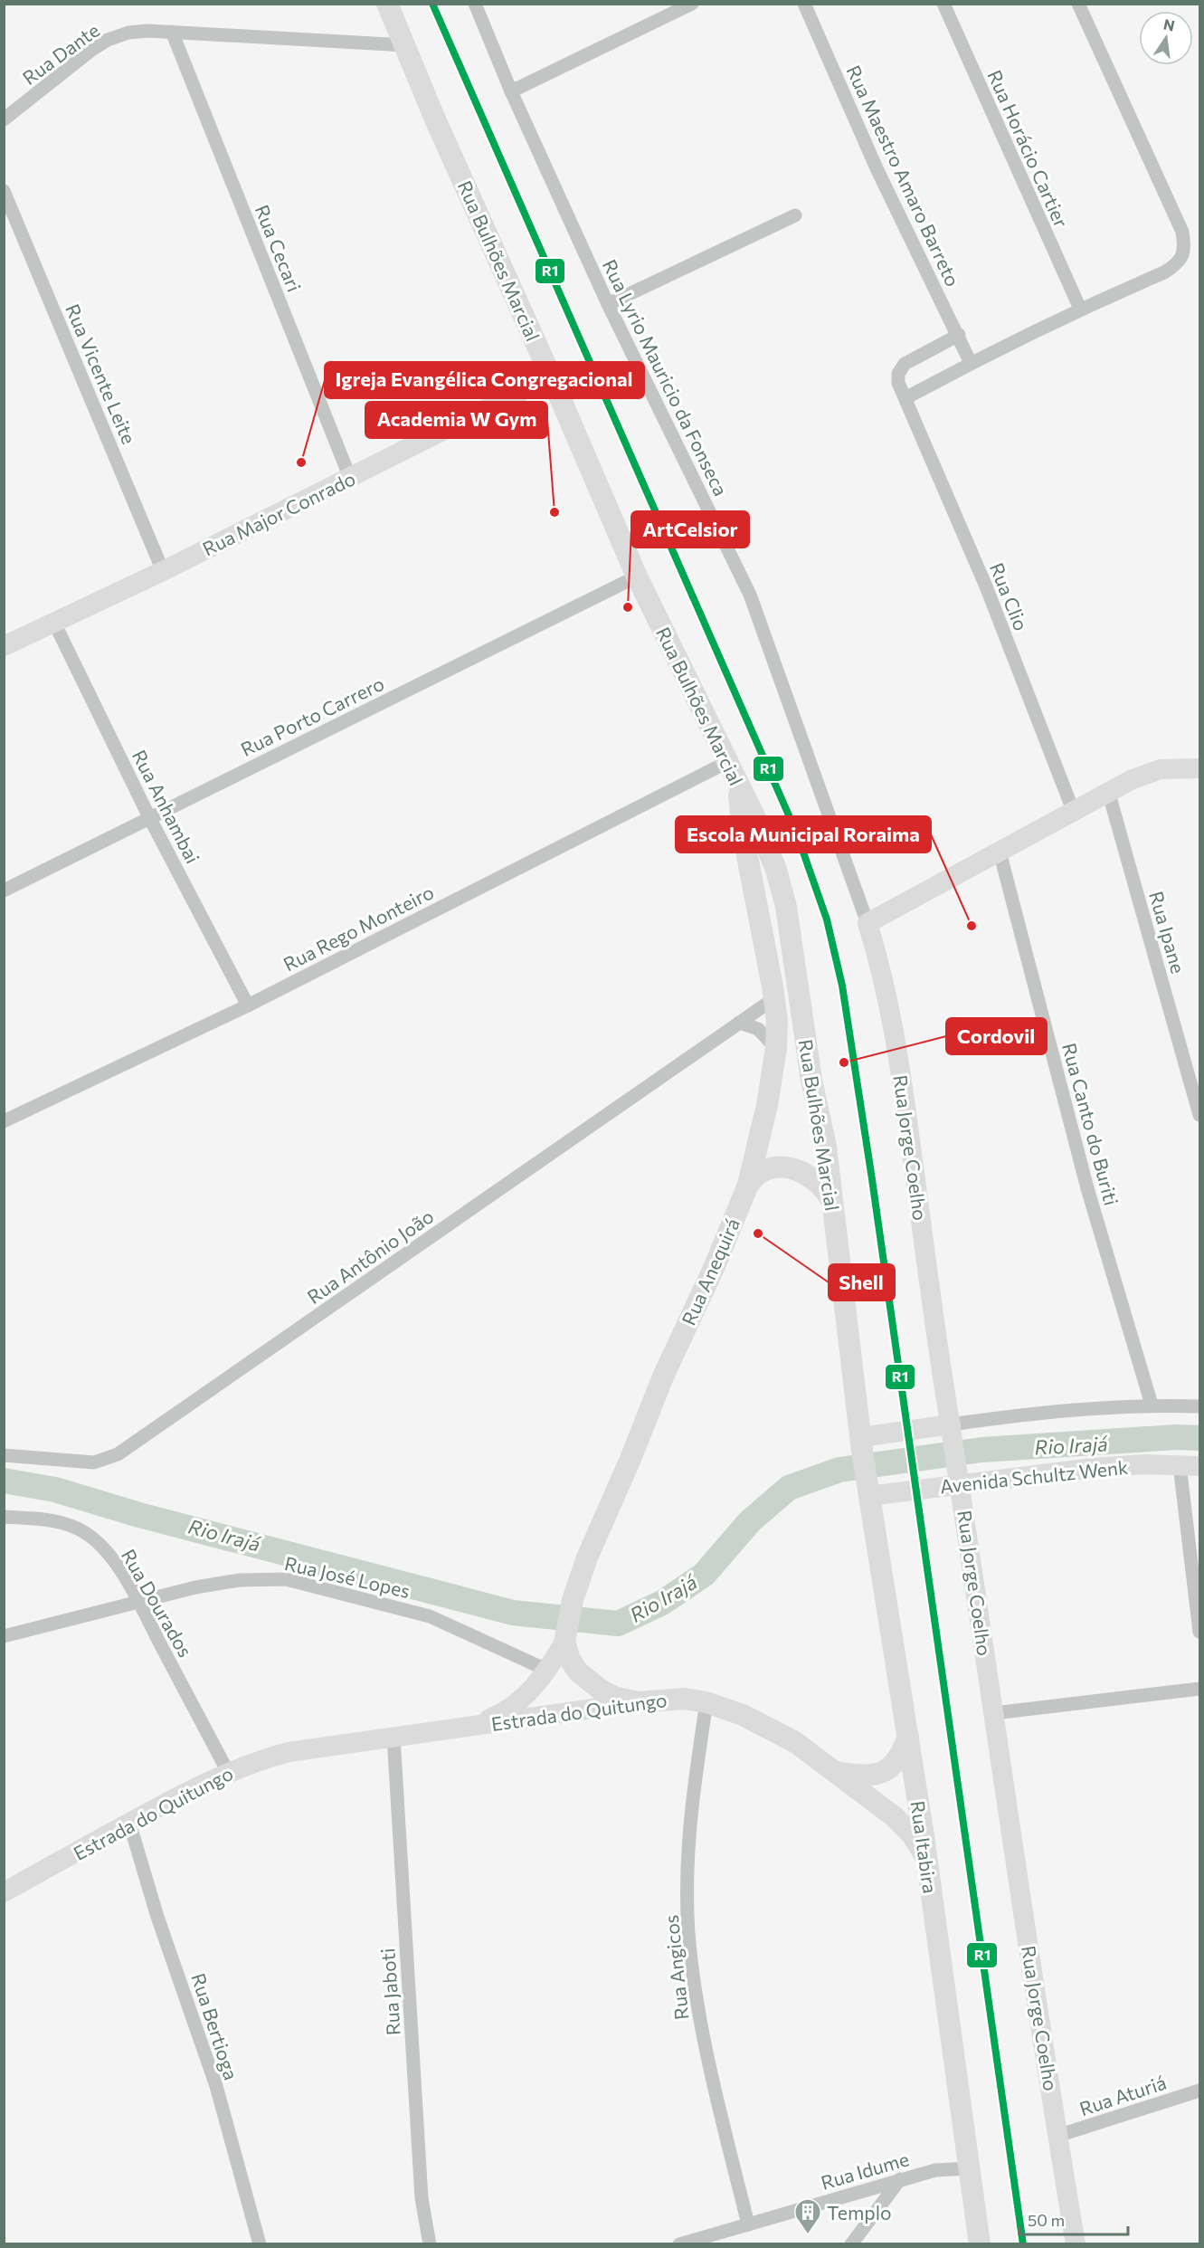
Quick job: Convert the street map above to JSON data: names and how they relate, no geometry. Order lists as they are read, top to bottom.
{
  "streets": {
    "main road": [
      "Rua Bulhões Marcial",
      "Rua Anequirá",
      "Estrada do Quitungo",
      "Rua Itabira"
    ],
    "street": [
      "Rua Dante",
      "Rua Horácio Cartier",
      "Rua Maestro Amaro Barreto",
      "Rua Cecari",
      "Rua Vicente Leite",
      "Rua Lyrio Mauricio da Fonseca",
      "Rua Major Conrado",
      "Rua Clio",
      "Rua Porto Carrero",
      "Rua Anhambai",
      "Rua Rego Monteiro",
      "Rua Ipane",
      "Rua Canto do Buriti",
      "Rua Jorge Coelho",
      "Rua Antônio João",
      "Avenida Schultz Wenk",
      "Rua José Lopes",
      "Rua Dourados",
      "Rua Angicos",
      "Rua Jaboti",
      "Rua Bertioga",
      "Rua Aturiá",
      "Rua Idume"
    ]
  },
  "crossings": [
    ["Rua Dante", "Rua Cecari"],
    ["Rua Dante", "Rua Bulhões Marcial"],
    ["Rua Maestro Amaro Barreto", "Rua Clio"],
    ["Rua Cecari", "Rua Major Conrado"],
    ["Rua Bulhões Marcial", "Rua Major Conrado"],
    ["Rua Bulhões Marcial", "Rua Porto Carrero"],
    ["Rua Bulhões Marcial", "Rua Rego Monteiro"],
    ["Rua Bulhões Marcial", "Rua Anequirá"],
    ["Rua Bulhões Marcial", "Rua Itabira"],
    ["Rua Vicente Leite", "Rua Major Conrado"],
    ["Rua Lyrio Mauricio da Fonseca", "Rua Jorge Coelho"],
    ["Rua Major Conrado", "Rua Anhambai"],
    ["Rua Porto Carrero", "Rua Anhambai"],
    ["Rua Anhambai", "Rua Rego Monteiro"],
    ["Rua Jorge Coelho", "Avenida Schultz Wenk"],
    ["Rua Jorge Coelho", "Rua Aturiá"],
    ["Rua Antônio João", "Rua Anequirá"],
    ["Rua Anequirá", "Estrada do Quitungo"],
    ["Avenida Schultz Wenk", "Rua Itabira"],
    ["Rua José Lopes", "Rua Dourados"],
    ["Rua José Lopes", "Estrada do Quitungo"],
    ["Rua Dourados", "Estrada do Quitungo"],
    ["Estrada do Quitungo", "Rua Itabira"],
    ["Estrada do Quitungo", "Rua Angicos"],
    ["Estrada do Quitungo", "Rua Jaboti"],
    ["Estrada do Quitungo", "Rua Bertioga"],
    ["Rua Itabira", "Rua Idume"],
    ["Rua Angicos", "Rua Idume"]
  ],
  "water": ["Rio Irajá"],
  "places": {
    "other": [
      "Igreja Evangélica Congregacional",
      "Academia W Gym",
      "ArtCelsior",
      "Escola Municipal Roraima",
      "Cordovil",
      "Shell"
    ],
    "building": ["Templo"]
  },
  "lines": ["transit line R1"],
  "scale_bar": "50 m",
  "north": "top"
}
